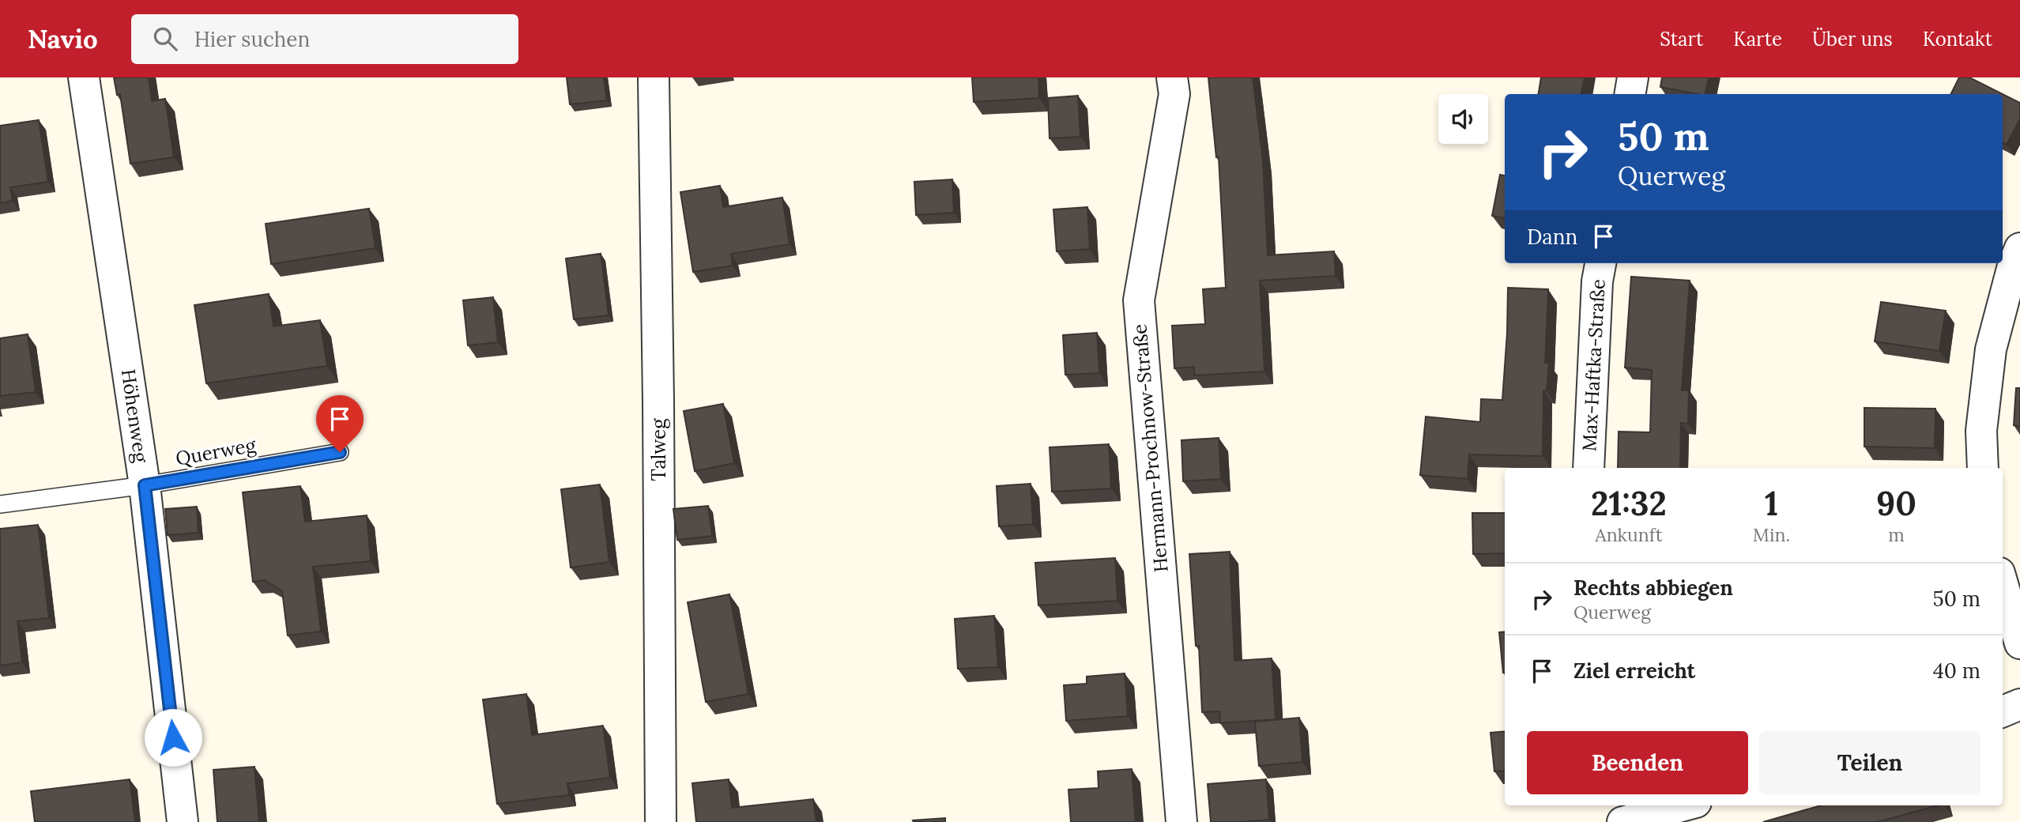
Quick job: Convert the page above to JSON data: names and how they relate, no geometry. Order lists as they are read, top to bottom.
{
  "streets": {
    "street": [
      "Max-Haftka-Straße",
      "Höhenweg",
      "Hermann-Prochnow-Straße",
      "Talweg"
    ],
    "lane": ["Querweg"]
  },
  "crossings": [
    ["Höhenweg", "Querweg"]
  ],
  "page": {
    "header": "Navio",
    "search": "Hier suchen",
    "nav": [
      "Start",
      "Karte",
      "Über uns",
      "Kontakt"
    ],
    "turn": ["50 m", "Querweg"],
    "then": "Dann",
    "eta": [
      "21:32",
      "Ankunft",
      "1",
      "Min.",
      "90",
      "m"
    ],
    "list": [
      {
        "name": "Rechts abbiegen",
        "note": "Querweg",
        "value": "50 m"
      },
      {
        "name": "Ziel erreicht",
        "value": "40 m"
      }
    ],
    "buttons": ["Beenden", "Teilen"]
  }
}
